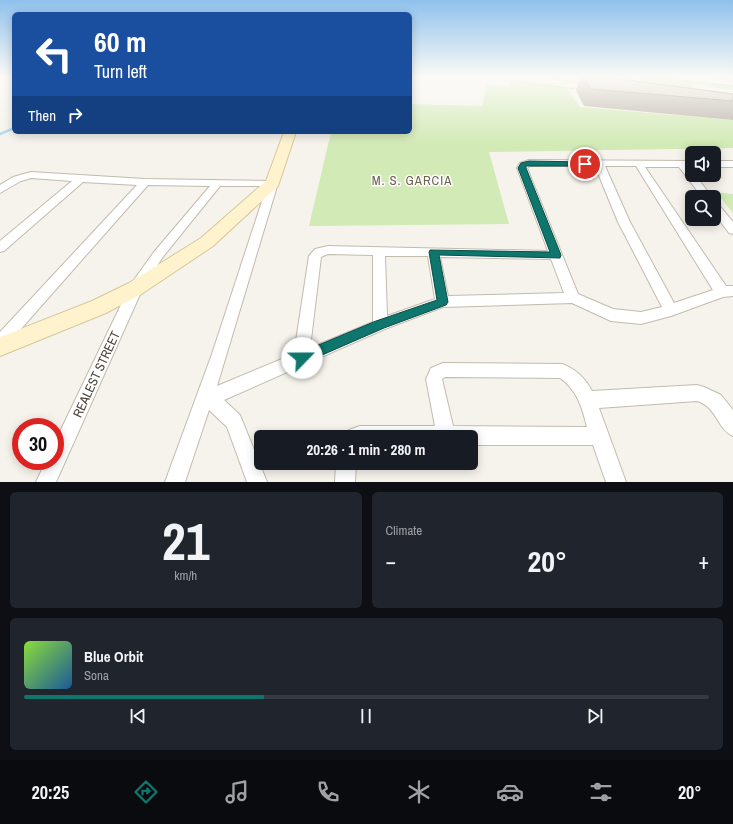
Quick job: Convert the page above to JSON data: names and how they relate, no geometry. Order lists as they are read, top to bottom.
{
  "streets": {
    "street": ["REALEST STREET"]
  },
  "districts": ["M. S. GARCIA"],
  "page": {
    "turn": ["60 m", "Turn left"],
    "then": "Then",
    "limit": "30",
    "trip": "20:26 · 1 min · 280 m",
    "tile": [
      ["21", "km/h"],
      "Climate"
    ],
    "heat": ["−", "20°", "+"],
    "song": ["Blue Orbit", "Sona"],
    "tabs": ["20:25", "20°"]
  }
}
